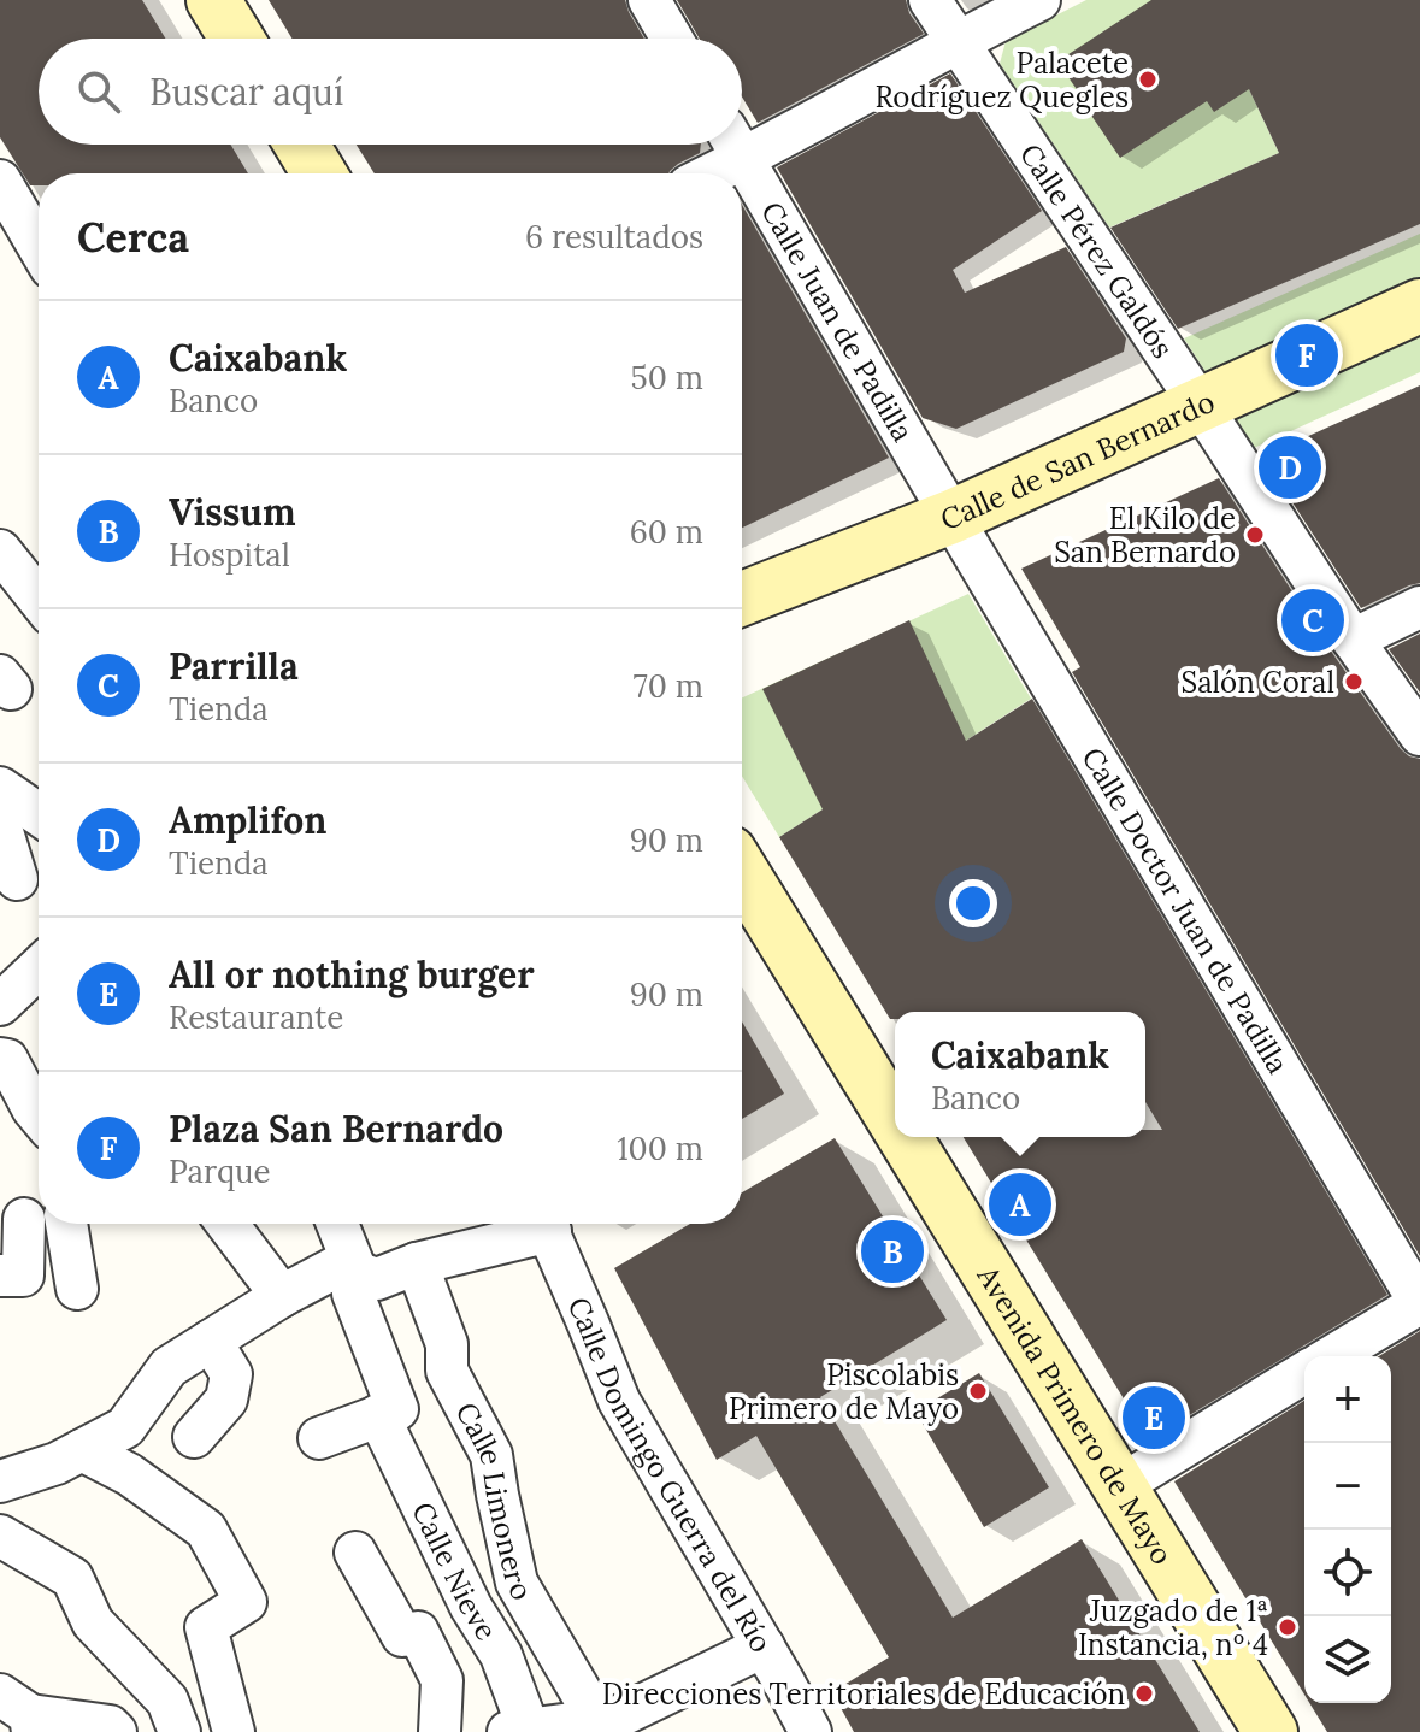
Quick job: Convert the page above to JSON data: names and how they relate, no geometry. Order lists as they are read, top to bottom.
{
  "streets": {
    "street": [
      "Calle Pérez Galdós",
      "Calle Juan de Padilla",
      "Calle de San Bernardo",
      "Calle Doctor Juan de Padilla",
      "Avenida Primero de Mayo",
      "Calle Domingo Guerra del Río",
      "Calle Limonero",
      "Calle Nieve"
    ]
  },
  "crossings": [
    ["Calle Pérez Galdós", "Calle de San Bernardo"],
    ["Calle Juan de Padilla", "Calle de San Bernardo"],
    ["Calle Juan de Padilla", "Calle Doctor Juan de Padilla"],
    ["Calle de San Bernardo", "Calle Doctor Juan de Padilla"]
  ],
  "places": [
    "Palacete Rodríguez Quegles",
    "El Kilo de San Bernardo",
    "Salón Coral",
    "Piscolabis Primero de Mayo",
    "Juzgado de 1ª Instancia, nº 4",
    "Direcciones Territoriales de Educación"
  ],
  "page": {
    "search": "Buscar aquí",
    "heading": ["Cerca", "6 resultados"],
    "list": [
      {
        "mark": "A",
        "name": "Caixabank",
        "note": "Banco",
        "value": "50 m"
      },
      {
        "mark": "B",
        "name": "Vissum",
        "note": "Hospital",
        "value": "60 m"
      },
      {
        "mark": "C",
        "name": "Parrilla",
        "note": "Tienda",
        "value": "70 m"
      },
      {
        "mark": "D",
        "name": "Amplifon",
        "note": "Tienda",
        "value": "90 m"
      },
      {
        "mark": "E",
        "name": "All or nothing burger",
        "note": "Restaurante",
        "value": "90 m"
      },
      {
        "mark": "F",
        "name": "Plaza San Bernardo",
        "note": "Parque",
        "value": "100 m"
      }
    ],
    "pins": [
      "F",
      "D",
      "C",
      "A",
      "B",
      "E"
    ],
    "popup": ["Caixabank", "Banco"],
    "map_buttons": ["+", "−"]
  }
}
